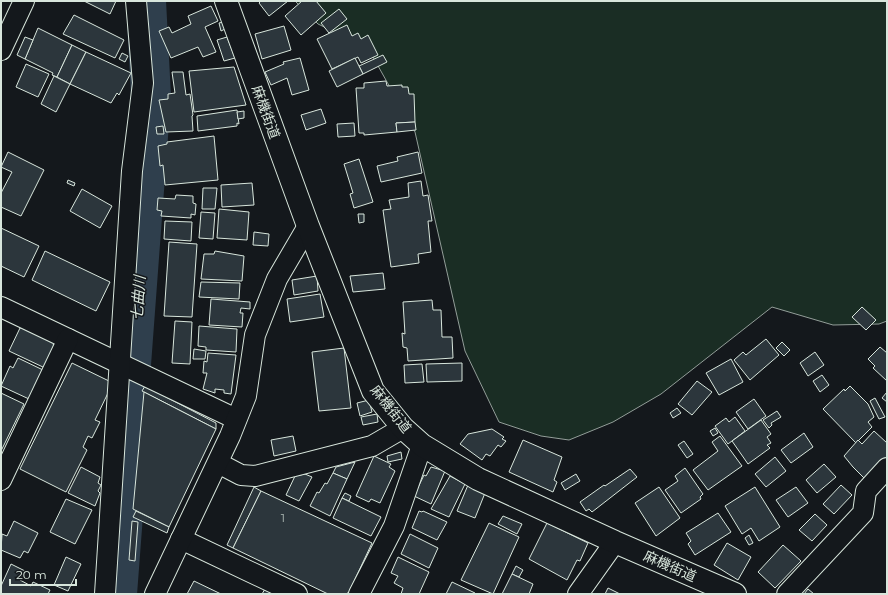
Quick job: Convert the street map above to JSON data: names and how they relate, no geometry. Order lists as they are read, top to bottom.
{
  "streets": {
    "street": ["麻機街道"]
  },
  "water": ["七曲川"],
  "house_numbers": ["1"],
  "scale_bar": "20 m"
}
